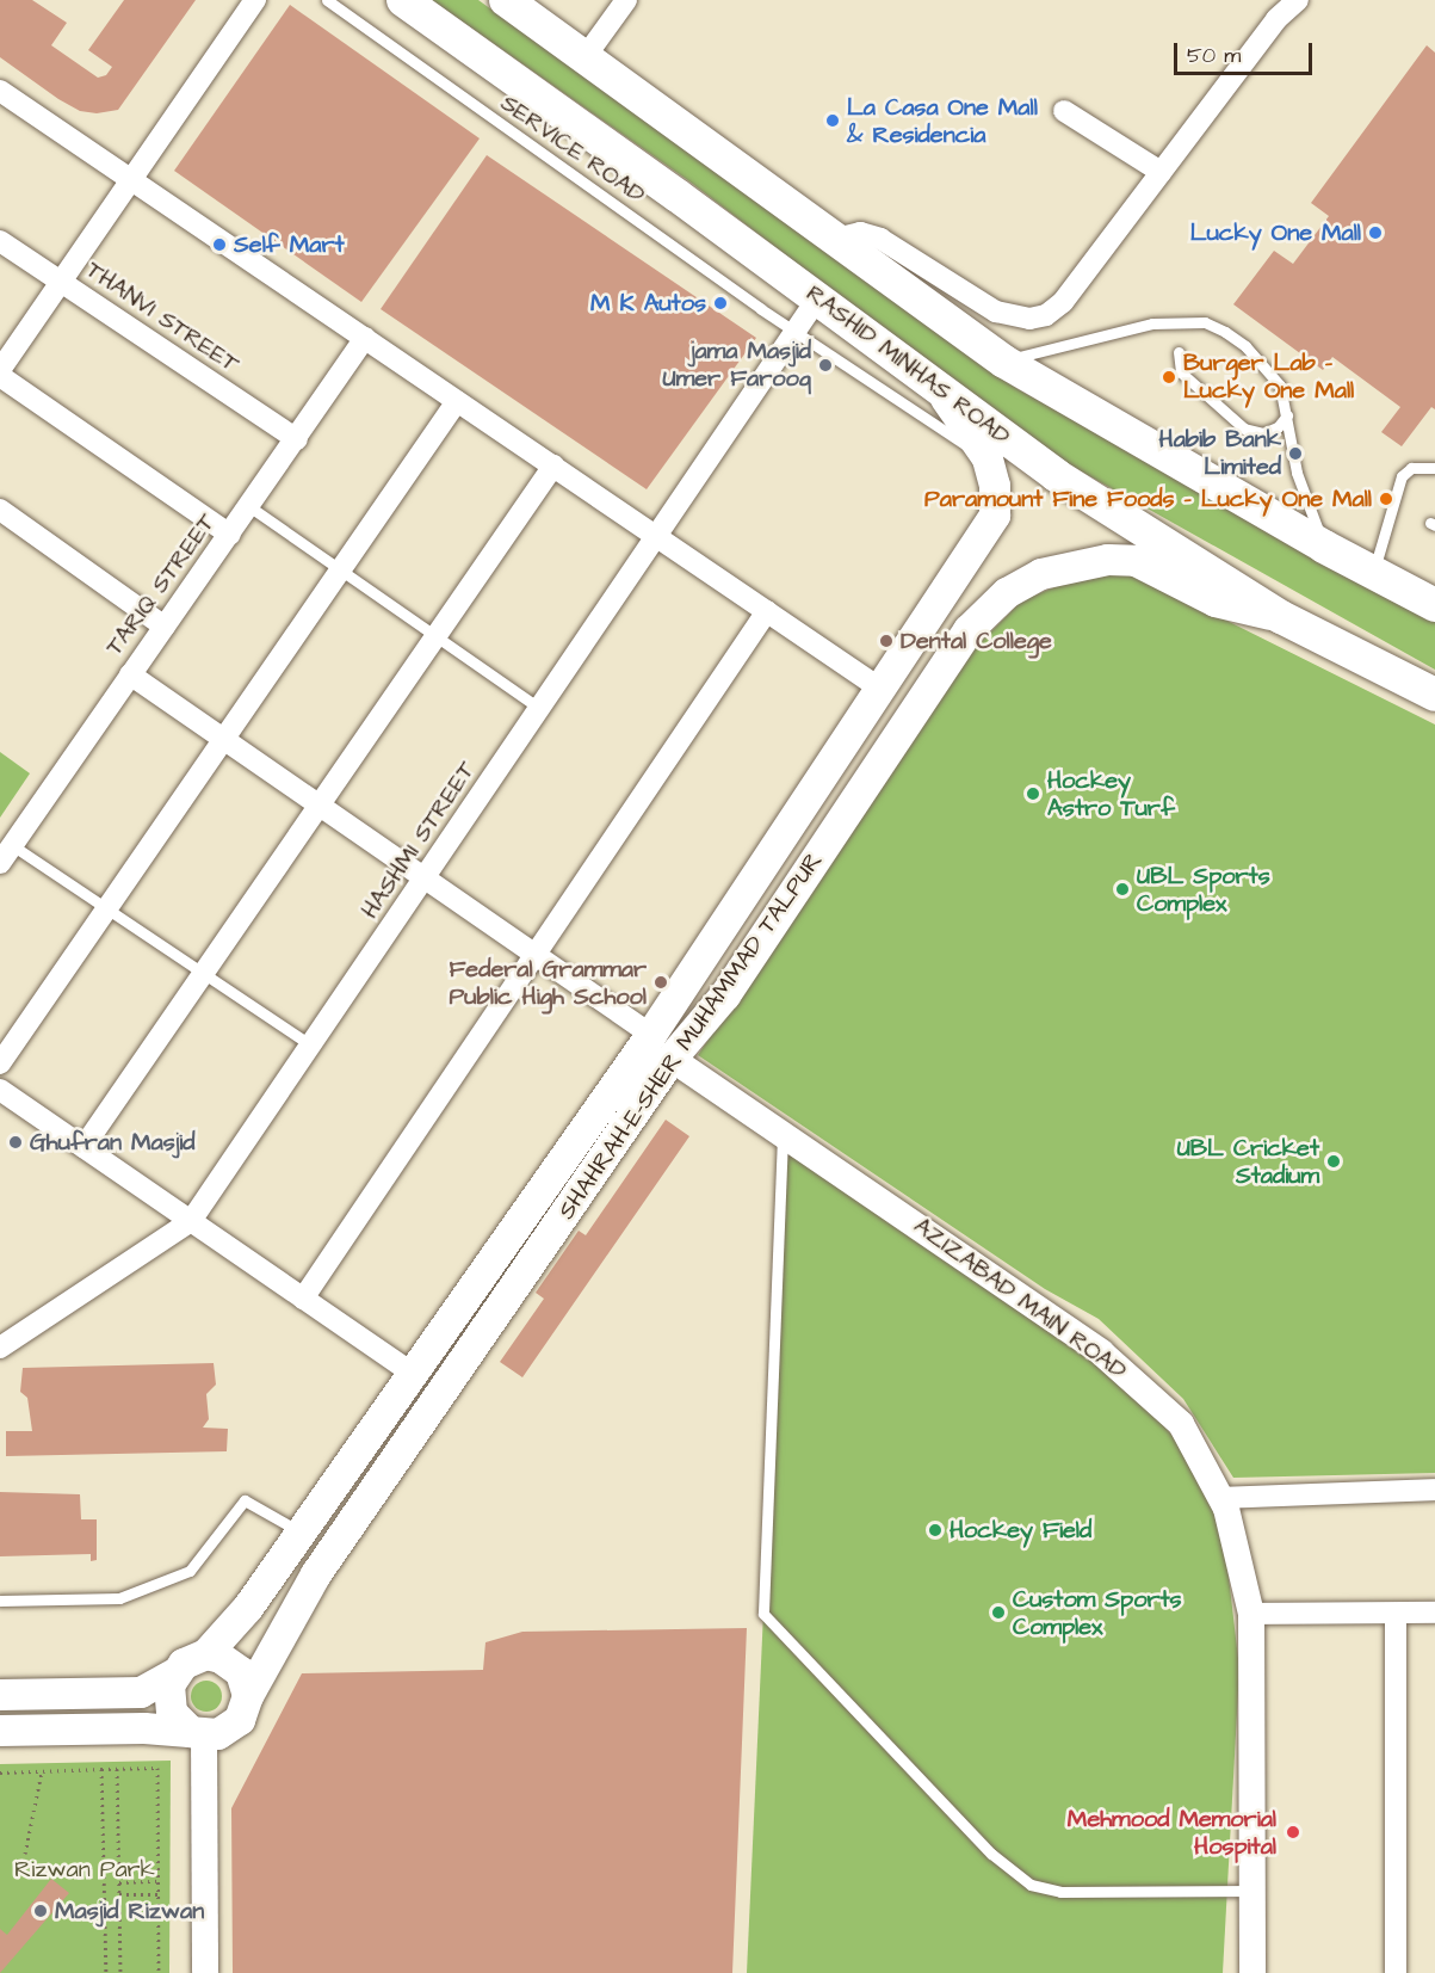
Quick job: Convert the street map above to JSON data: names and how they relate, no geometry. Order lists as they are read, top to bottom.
{
  "streets": {
    "main road": ["RASHID MINHAS ROAD", "SHAHRAH-E-SHER MUHAMMAD TALPUR"],
    "street": [
      "THANVI STREET",
      "TARIQ STREET",
      "HASHMI STREET",
      "AZIZABAD MAIN ROAD"
    ],
    "lane": ["SERVICE ROAD"]
  },
  "crossings": [
    ["SERVICE ROAD", "HASHMI STREET"],
    ["SERVICE ROAD", "SHAHRAH-E-SHER MUHAMMAD TALPUR"],
    ["THANVI STREET", "TARIQ STREET"],
    ["RASHID MINHAS ROAD", "HASHMI STREET"],
    ["RASHID MINHAS ROAD", "SHAHRAH-E-SHER MUHAMMAD TALPUR"],
    ["SHAHRAH-E-SHER MUHAMMAD TALPUR", "AZIZABAD MAIN ROAD"]
  ],
  "parks": ["Rizwan Park"],
  "places": [
    "La Casa One Mall & Residencia",
    "Lucky One Mall",
    "Self Mart",
    "M K Autos",
    "jama Masjid Umer Farooq",
    "Burger Lab - Lucky One Mall",
    "Habib Bank Limited",
    "Paramount Fine Foods - Lucky One Mall",
    "Dental College",
    "Hockey Astro Turf",
    "UBL Sports Complex",
    "Federal Grammar Public High School",
    "Ghufran Masjid",
    "UBL Cricket Stadium",
    "Hockey Field",
    "Custom Sports Complex",
    "Mehmood Memorial Hospital",
    "Masjid Rizwan"
  ],
  "scale_bar": "50 m"
}
